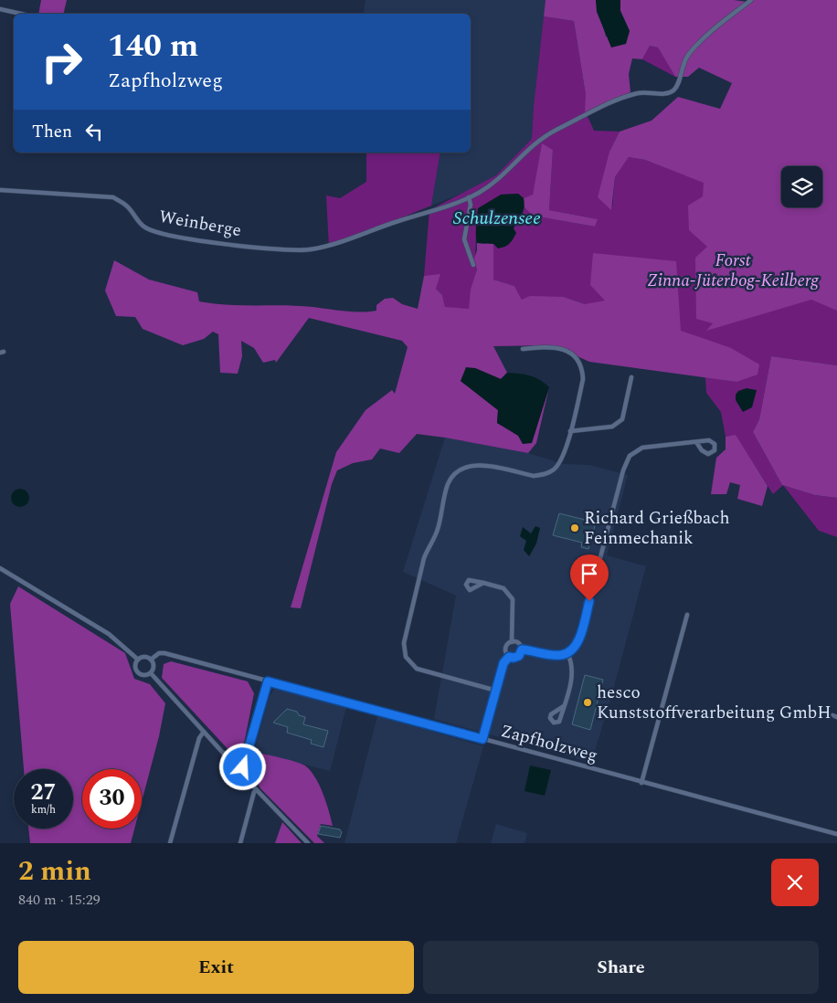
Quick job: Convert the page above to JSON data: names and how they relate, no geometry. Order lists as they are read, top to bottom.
{
  "streets": {
    "street": ["Weinberge", "Zapfholzweg"]
  },
  "water": ["Schulzensee"],
  "parks": ["Forst Zinna-Jüterbog-Keilberg"],
  "places": ["Richard Grießbach Feinmechanik", "hesco Kunststoffverarbeitung GmbH"],
  "page": {
    "turn": ["140 m", "Zapfholzweg"],
    "then": "Then",
    "speed": "27 km/h",
    "limit": "30",
    "heading": ["2 min", "840 m · 15:29"],
    "buttons": ["Exit", "Share"]
  }
}
